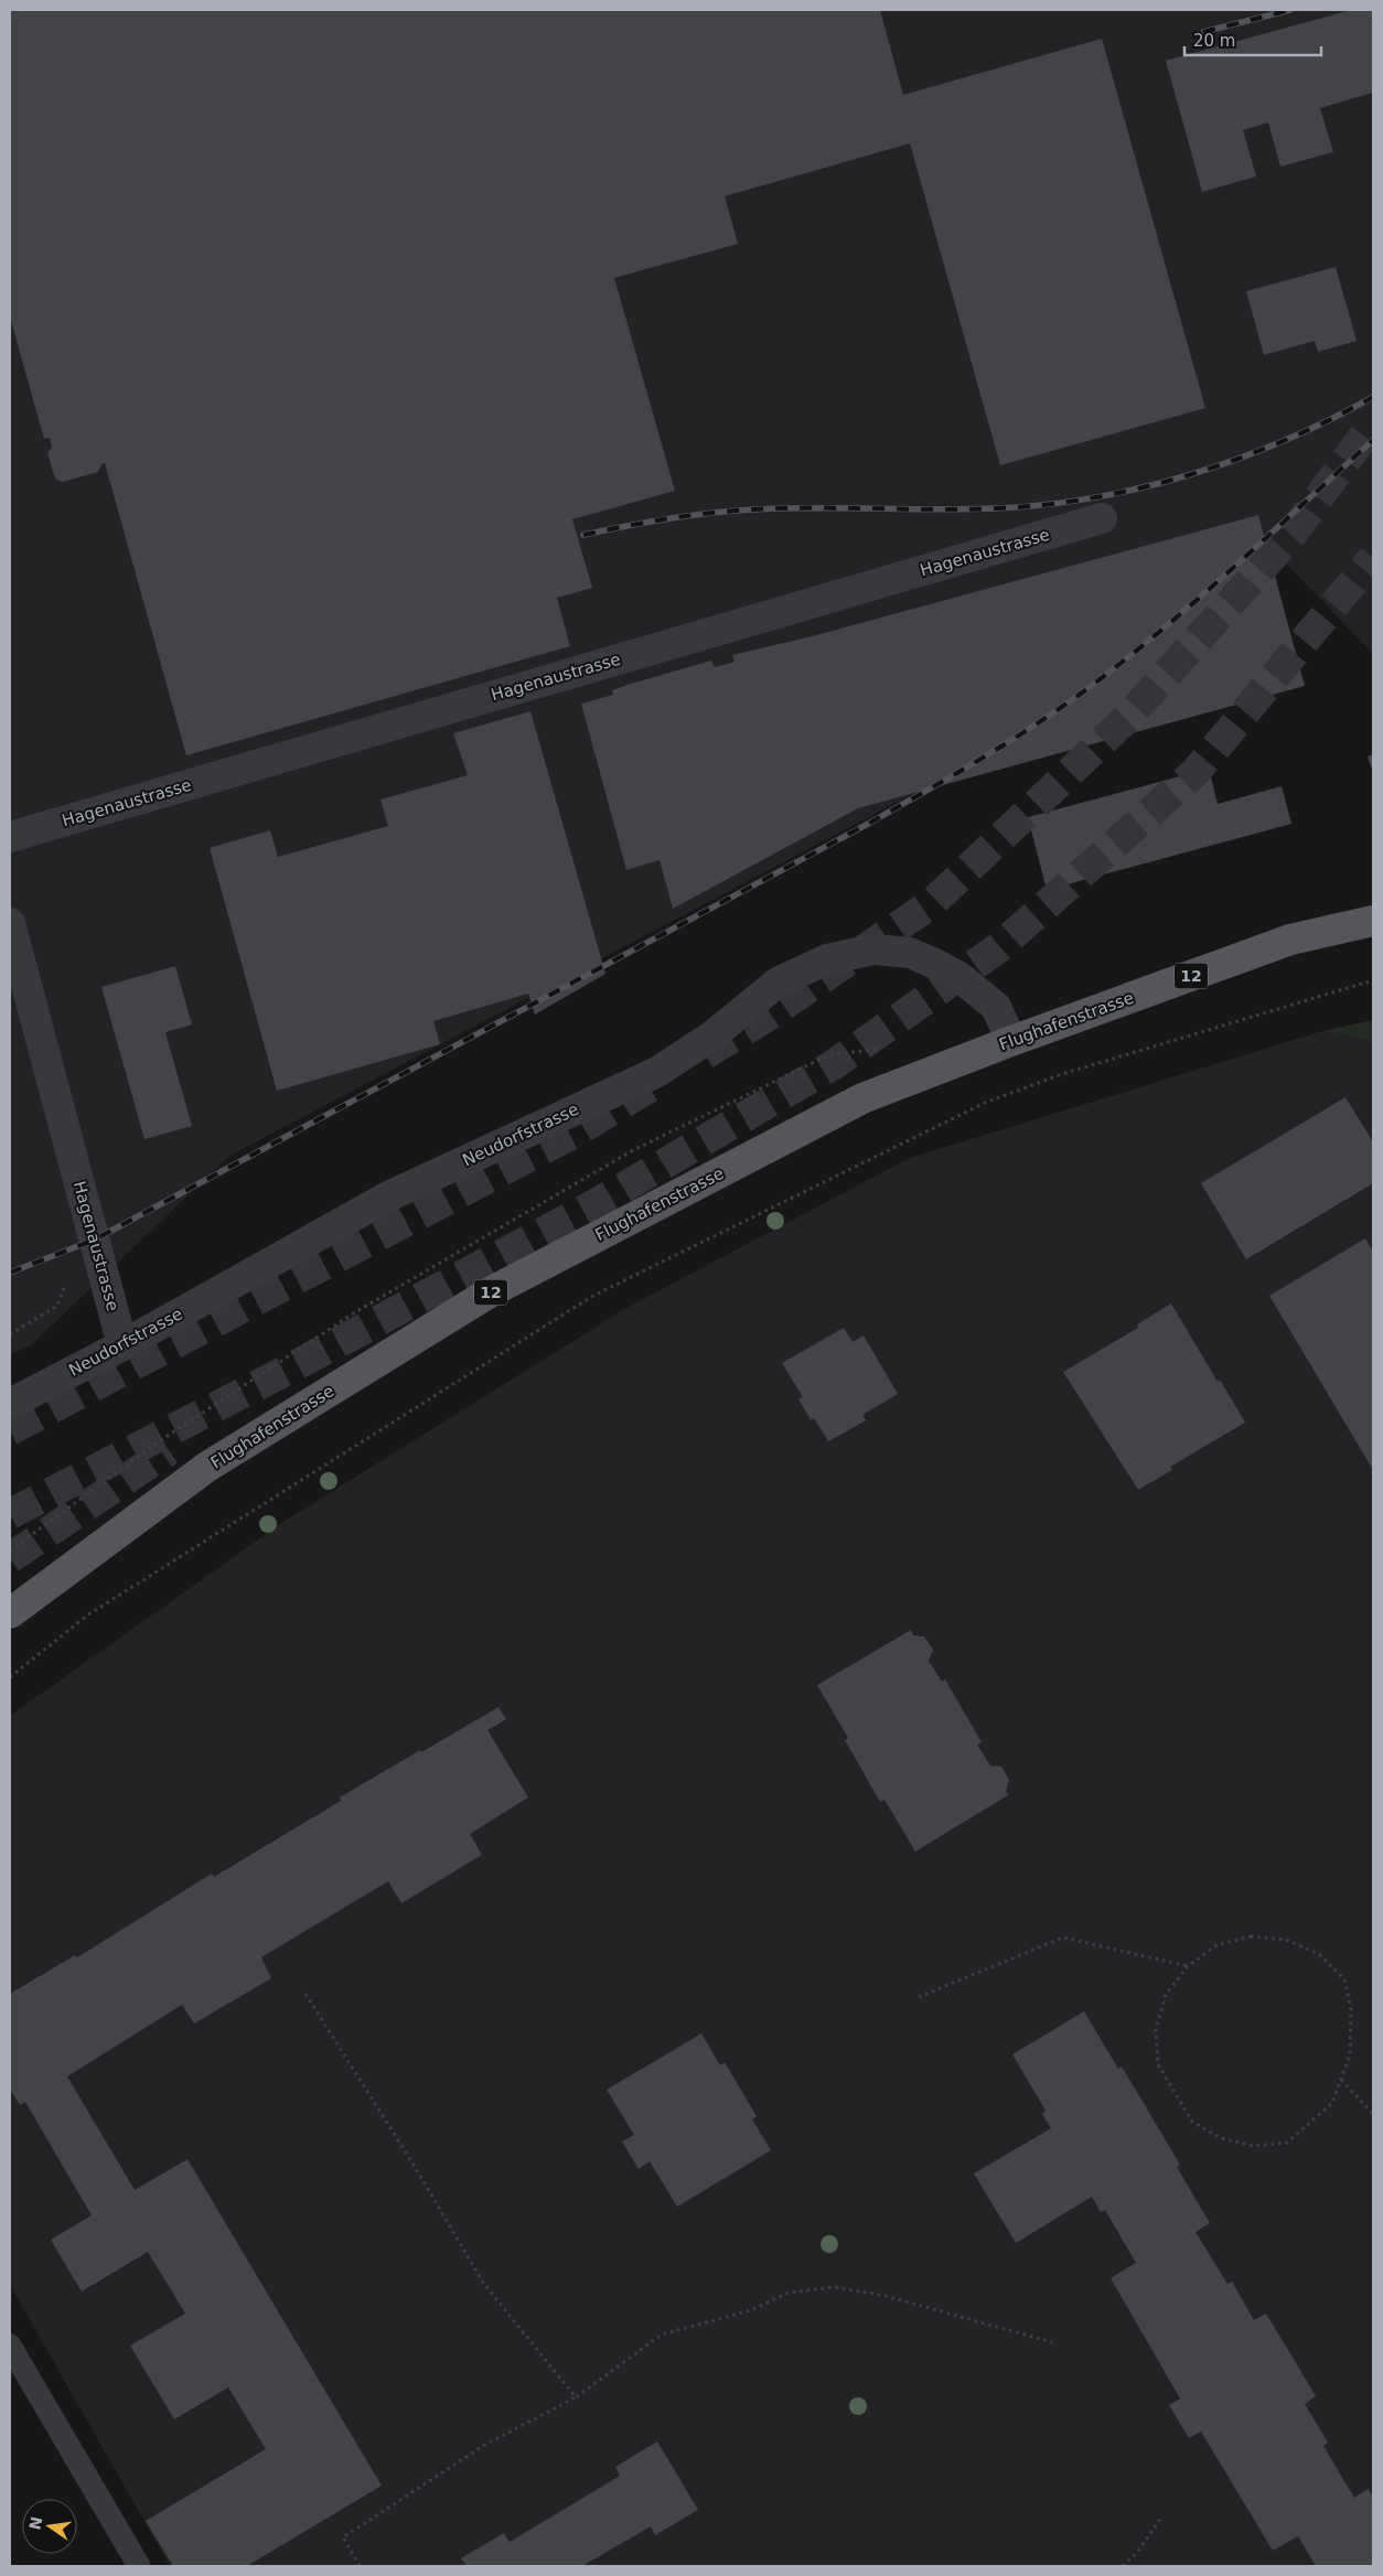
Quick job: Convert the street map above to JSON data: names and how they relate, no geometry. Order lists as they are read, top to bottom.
{
  "streets": {
    "main road": ["12", "Flughafenstrasse"],
    "street": ["Hagenaustrasse", "Neudorfstrasse"]
  },
  "crossings": [
    ["Hagenaustrasse", "Neudorfstrasse"],
    ["Flughafenstrasse", "Neudorfstrasse"]
  ],
  "scale_bar": "20 m",
  "north": "left"
}
